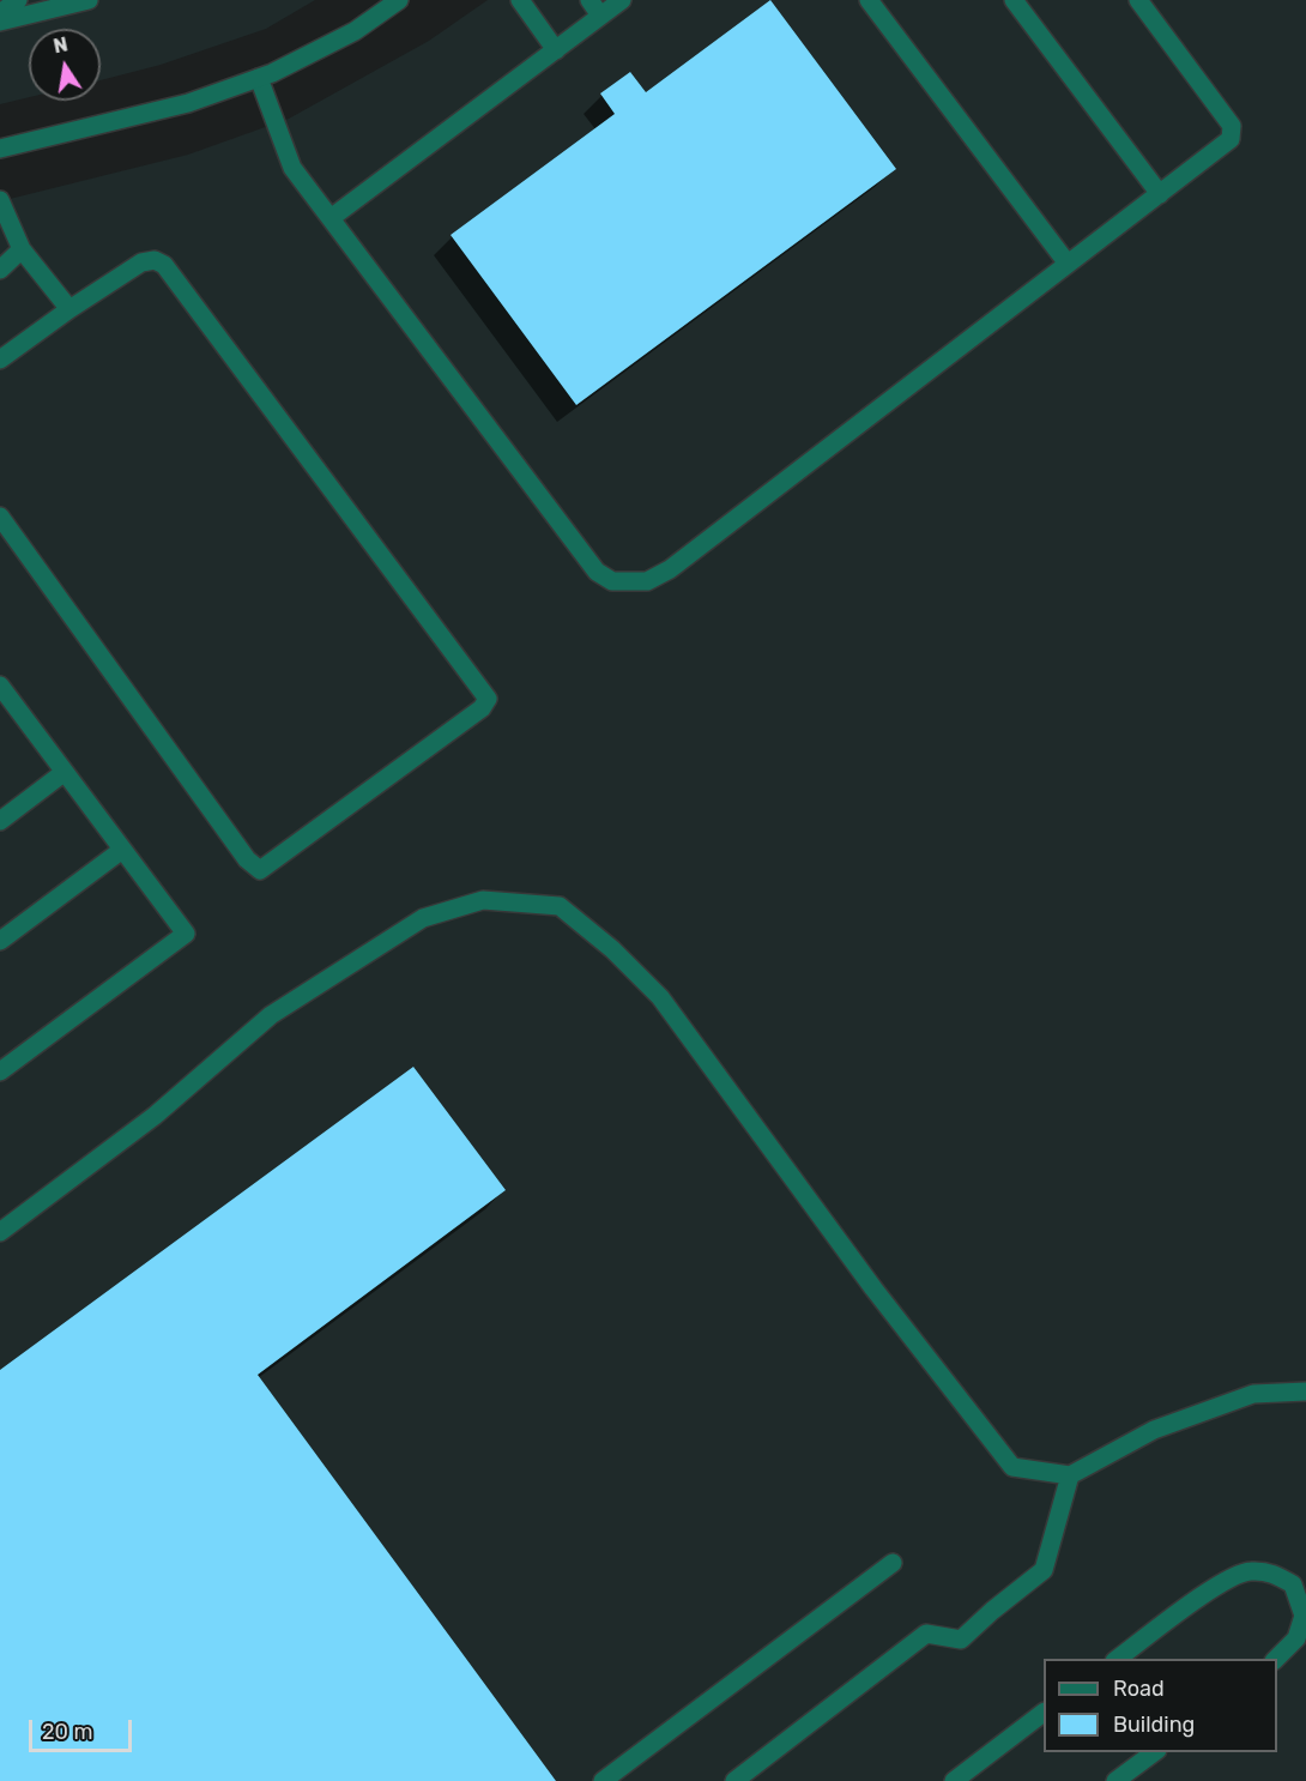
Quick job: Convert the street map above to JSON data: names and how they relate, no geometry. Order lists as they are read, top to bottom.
{
  "legend": ["Road", "Building"],
  "scale_bar": "20 m",
  "north": "top"
}
